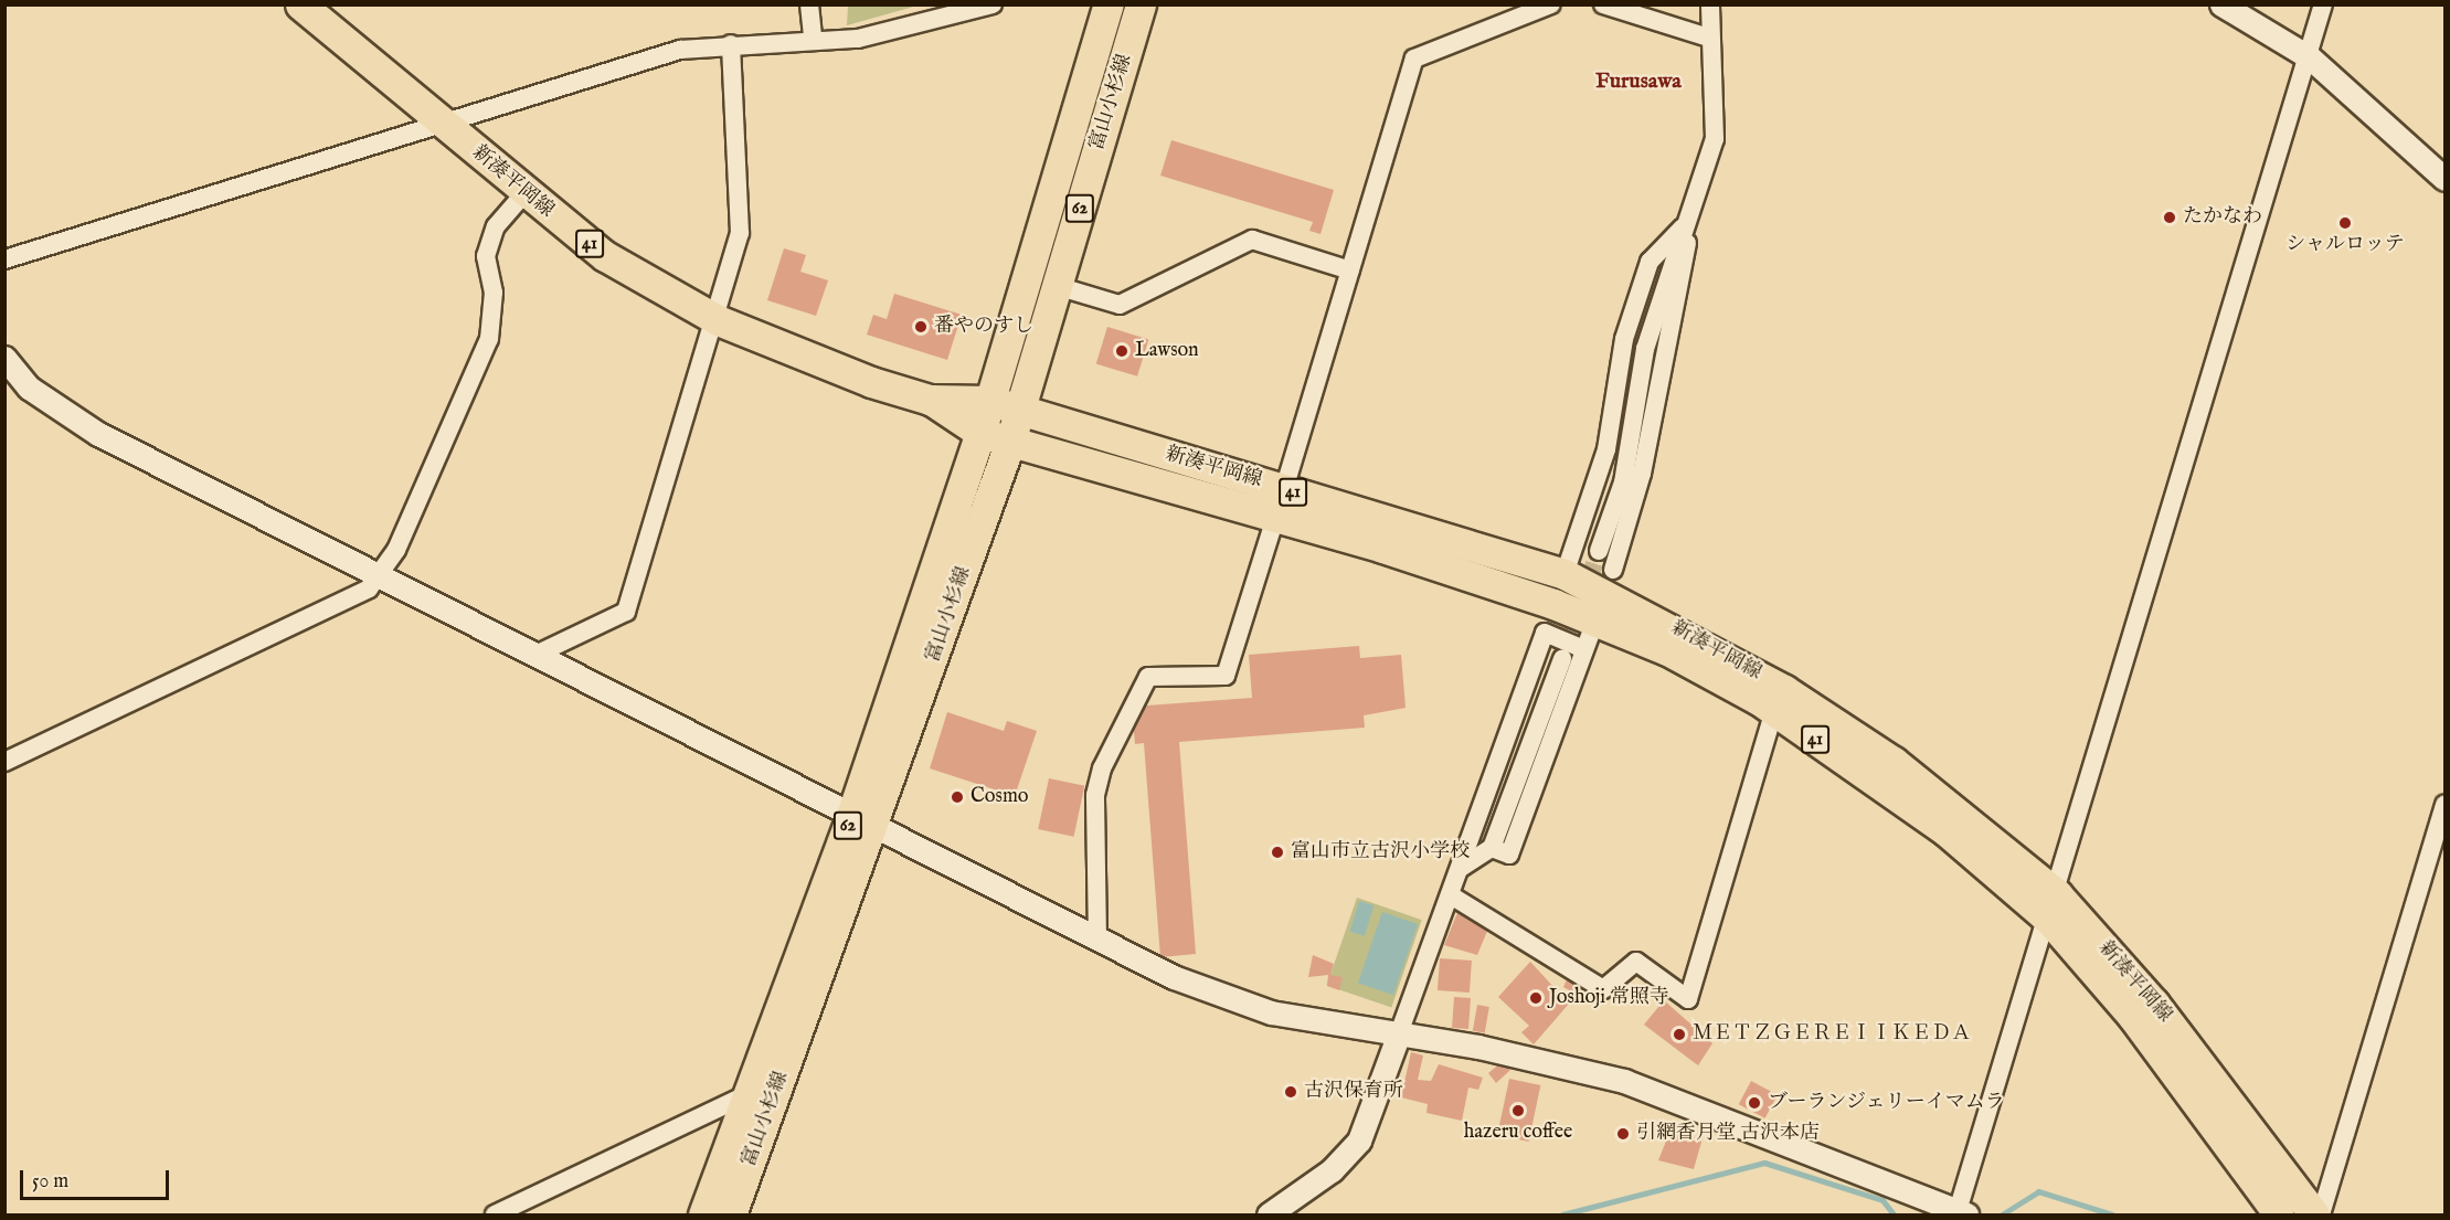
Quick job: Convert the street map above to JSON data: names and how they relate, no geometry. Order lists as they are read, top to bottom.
{
  "streets": {
    "main road": [
      "富山小杉線",
      "新湊平岡線",
      "62",
      "41"
    ]
  },
  "crossings": [
    ["富山小杉線", "新湊平岡線"]
  ],
  "districts": ["Furusawa"],
  "places": [
    "たかなわ",
    "シャルロッテ",
    "番やのすし",
    "Lawson",
    "Cosmo",
    "富山市立古沢小学校",
    "Joshoji 常照寺",
    "ＭＥＴＺＧＥＲＥＩＩＫＥＤＡ",
    "古沢保育所",
    "ブーランジェリーイマムラ",
    "hazeru coffee",
    "引網香月堂 古沢本店"
  ],
  "scale_bar": "50 m"
}
